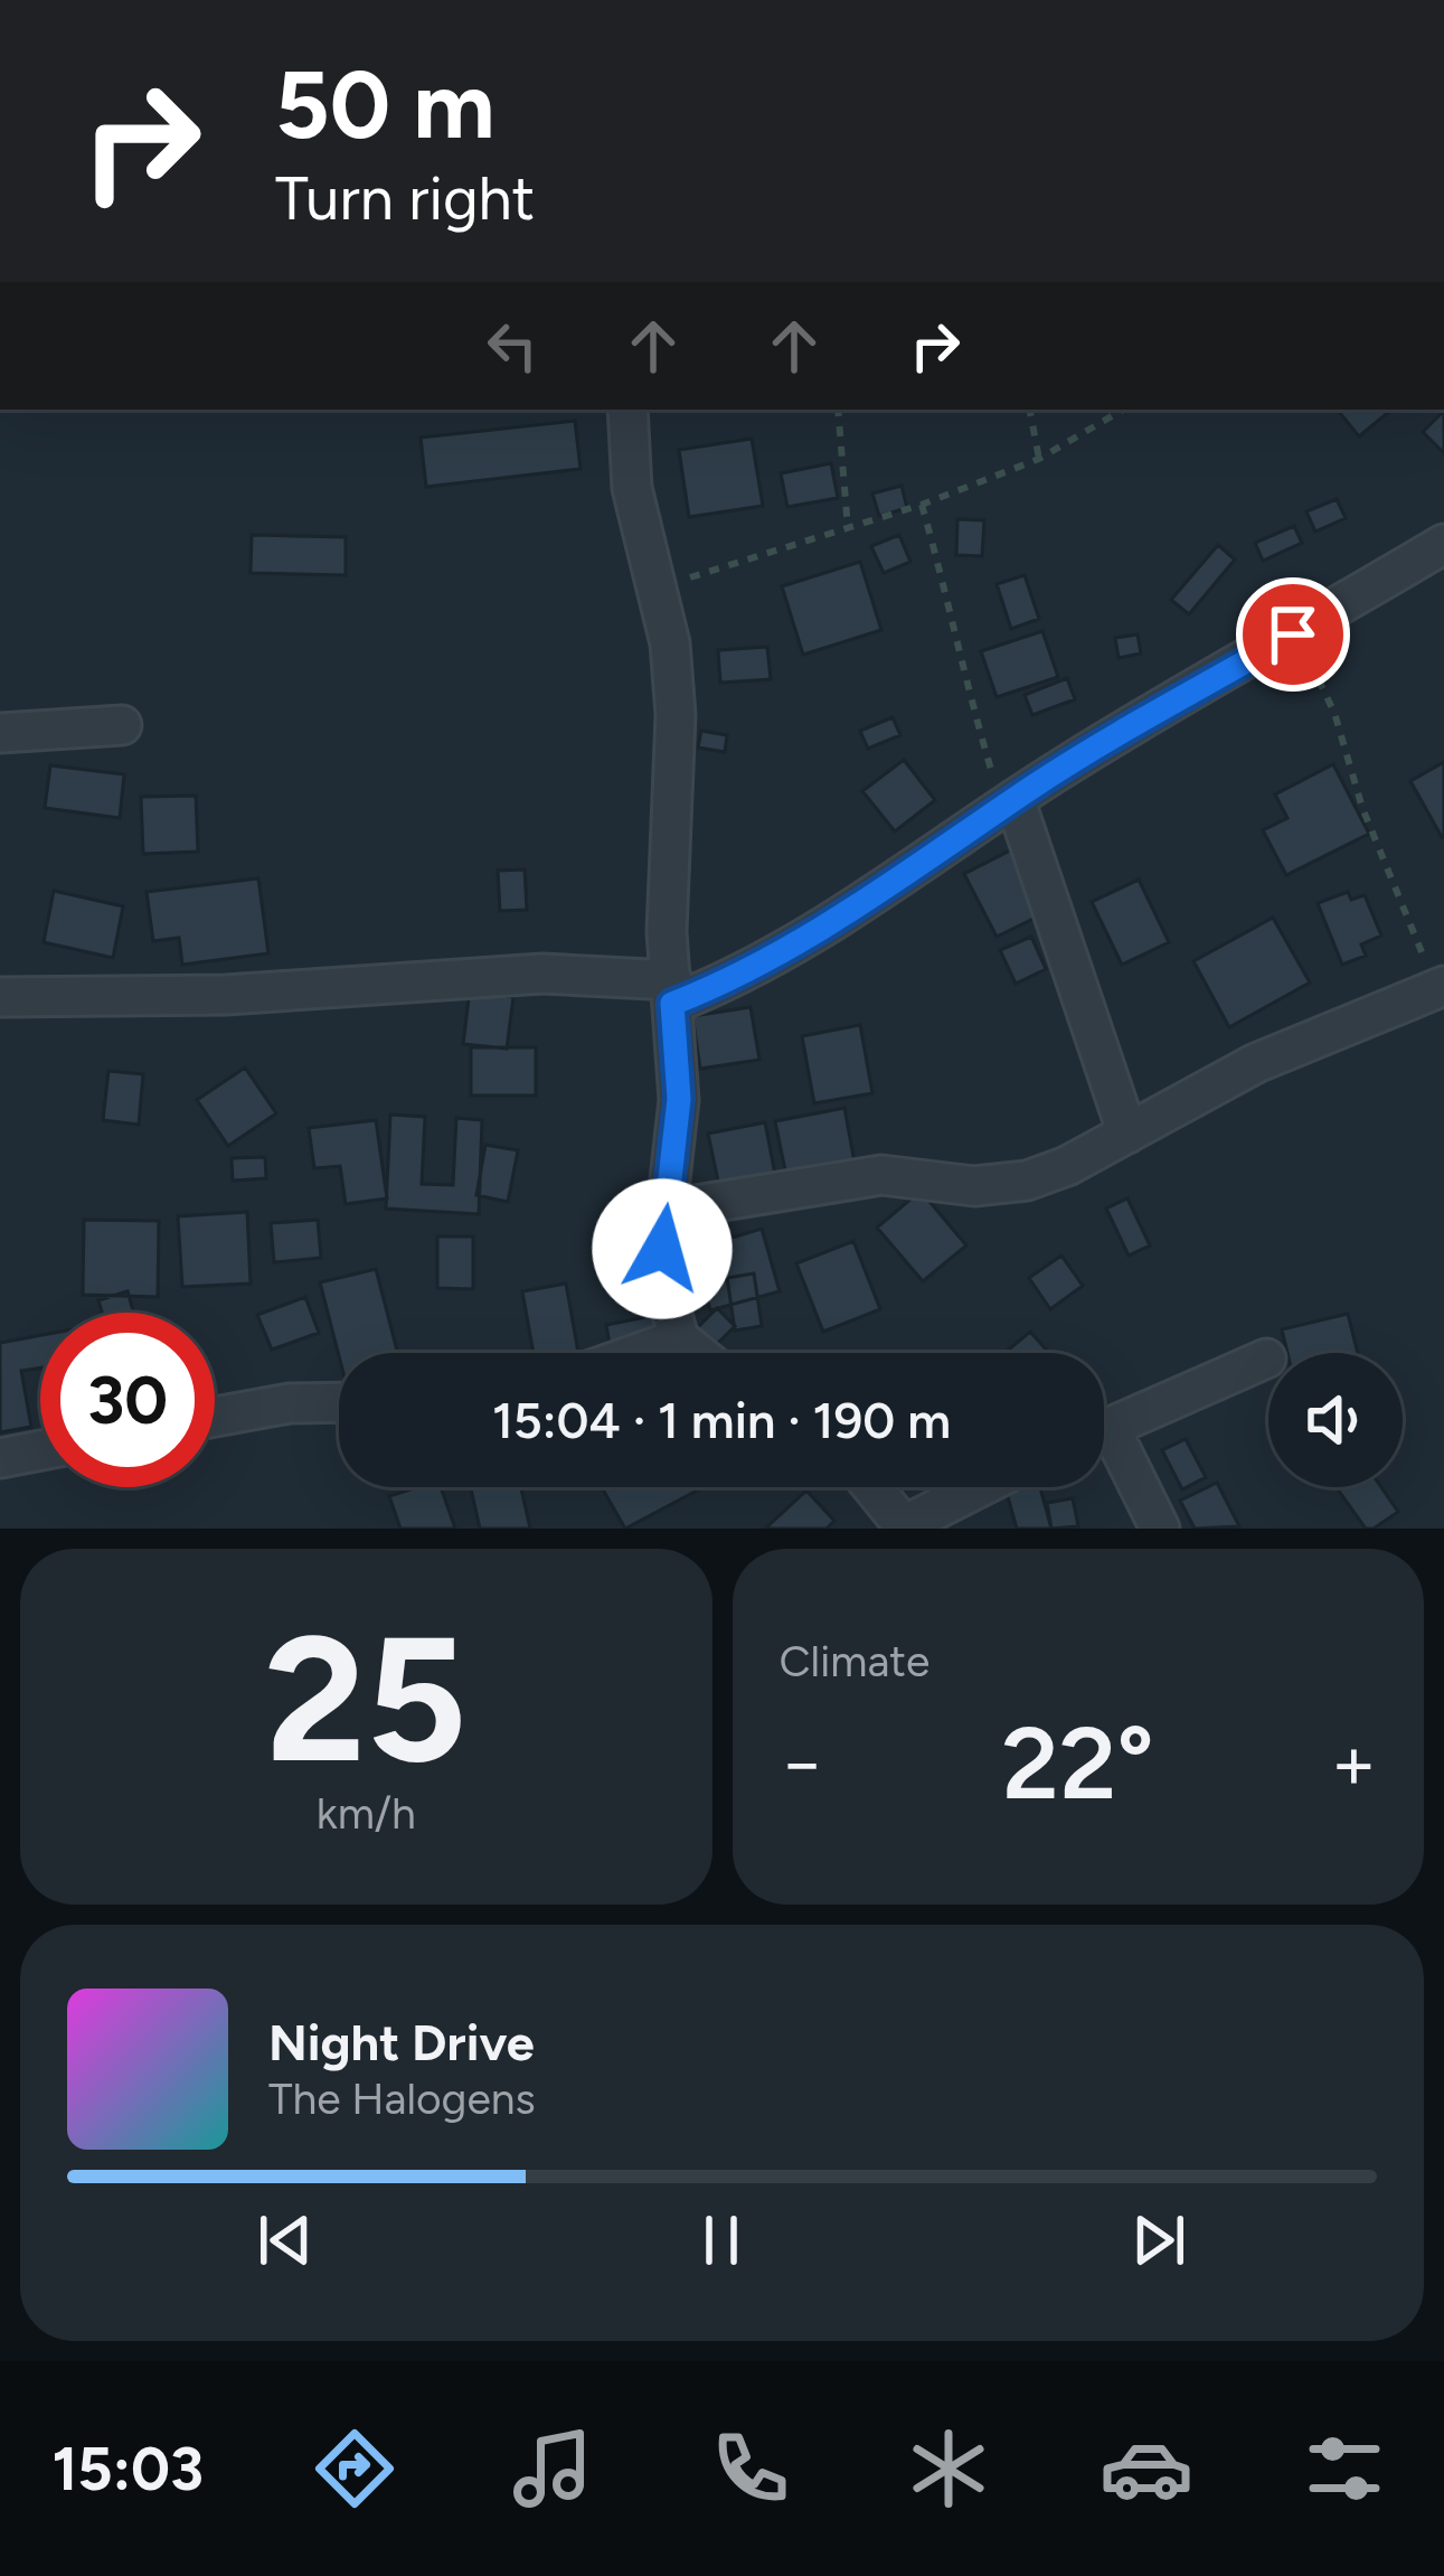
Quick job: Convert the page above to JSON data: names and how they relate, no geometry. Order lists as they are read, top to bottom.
{
  "page": {
    "turn": ["50 m", "Turn right"],
    "limit": "30",
    "trip": "15:04 · 1 min · 190 m",
    "tile": [
      ["25", "km/h"],
      "Climate"
    ],
    "heat": ["−", "22°", "+"],
    "song": ["Night Drive", "The Halogens"],
    "tabs": "15:03"
  }
}
